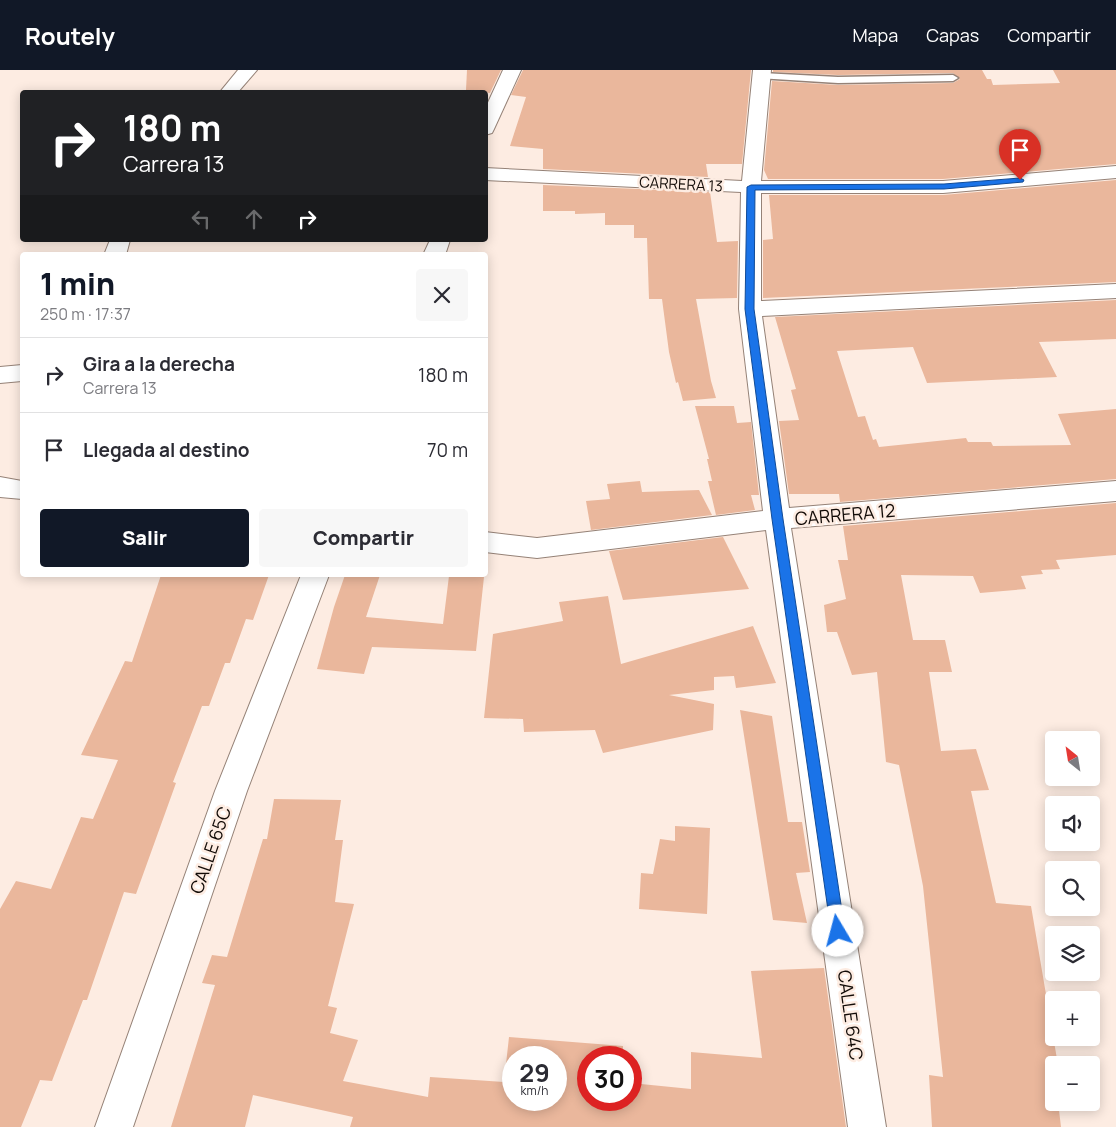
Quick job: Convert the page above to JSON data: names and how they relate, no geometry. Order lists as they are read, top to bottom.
{
  "streets": {
    "street": [
      "CARRERA 13",
      "CARRERA 12",
      "CALLE 65C",
      "CALLE 64C"
    ]
  },
  "crossings": [
    ["CARRERA 13", "CALLE 64C"],
    ["CARRERA 12", "CALLE 64C"]
  ],
  "north": "top left",
  "page": {
    "header": "Routely",
    "nav": ["Mapa", "Capas", "Compartir"],
    "turn": ["180 m", "Carrera 13"],
    "heading": ["1 min", "250 m · 17:37"],
    "list": [
      {
        "name": "Gira a la derecha",
        "note": "Carrera 13",
        "value": "180 m"
      },
      {
        "name": "Llegada al destino",
        "value": "70 m"
      }
    ],
    "buttons": ["Salir", "Compartir"],
    "map_buttons": ["+", "−"],
    "speed": "29 km/h",
    "limit": "30"
  }
}
